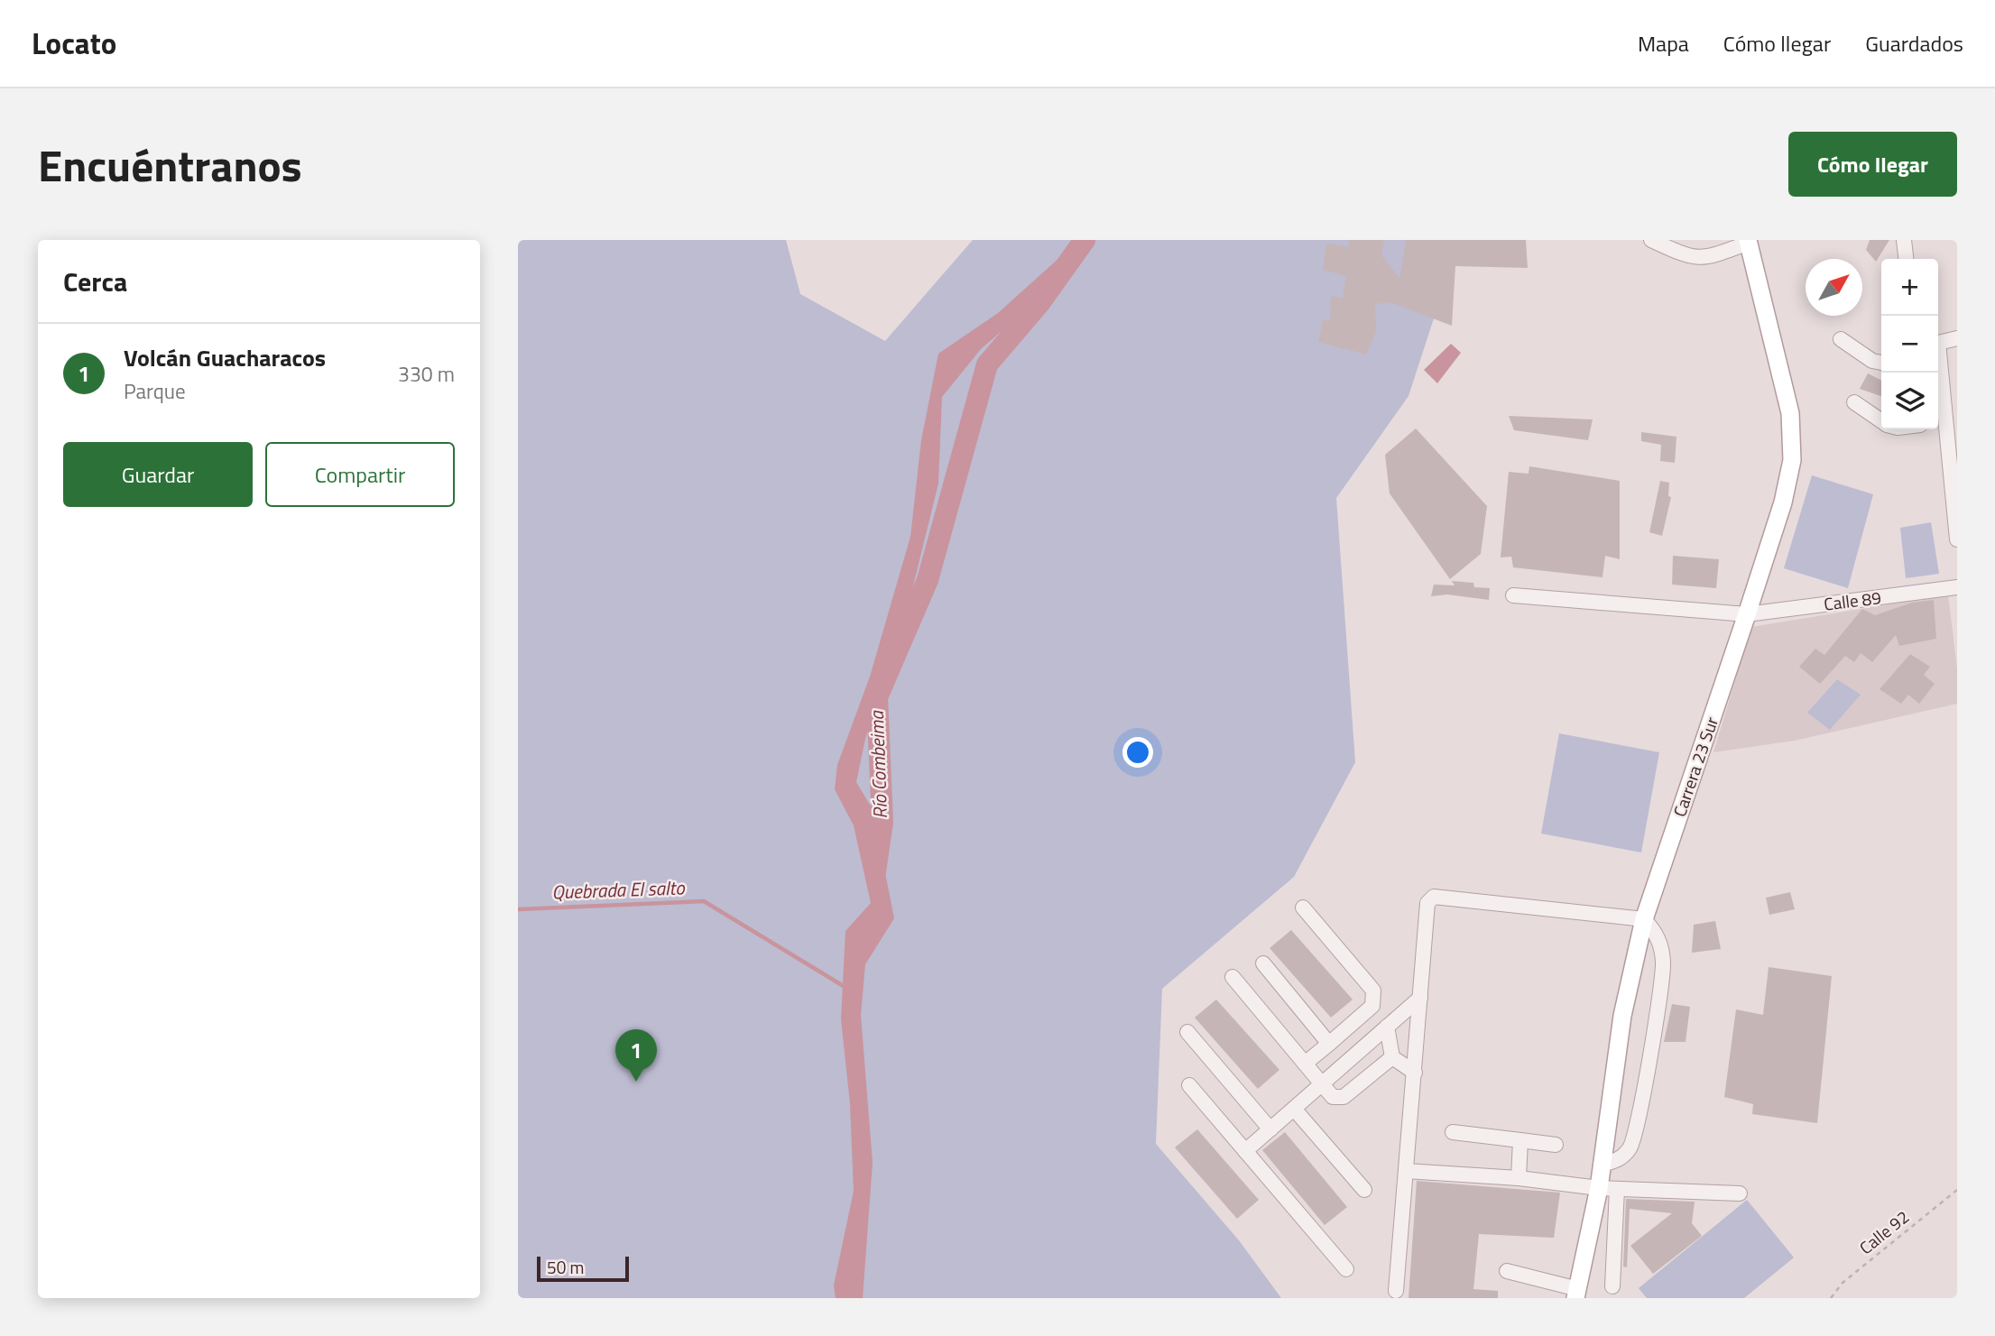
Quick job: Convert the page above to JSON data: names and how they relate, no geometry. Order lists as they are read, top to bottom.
{
  "streets": {
    "main road": ["Carrera 23 Sur"],
    "street": ["Calle 89"],
    "path": ["Calle 92"]
  },
  "crossings": [
    ["Calle 89", "Carrera 23 Sur"]
  ],
  "water": ["Río Combeima", "Quebrada El salto"],
  "scale_bar": "50 m",
  "north": "top right",
  "page": {
    "header": "Locato",
    "nav": ["Mapa", "Cómo llegar", "Guardados"],
    "title": "Encuéntranos",
    "buttons": [
      "Cómo llegar",
      ["Guardar", "Compartir"]
    ],
    "heading": "Cerca",
    "map_buttons": ["+", "−"],
    "list": [
      {
        "mark": "1",
        "name": "Volcán Guacharacos",
        "note": "Parque",
        "value": "330 m"
      }
    ],
    "pins": "1",
    "scale": "50 m"
  }
}
